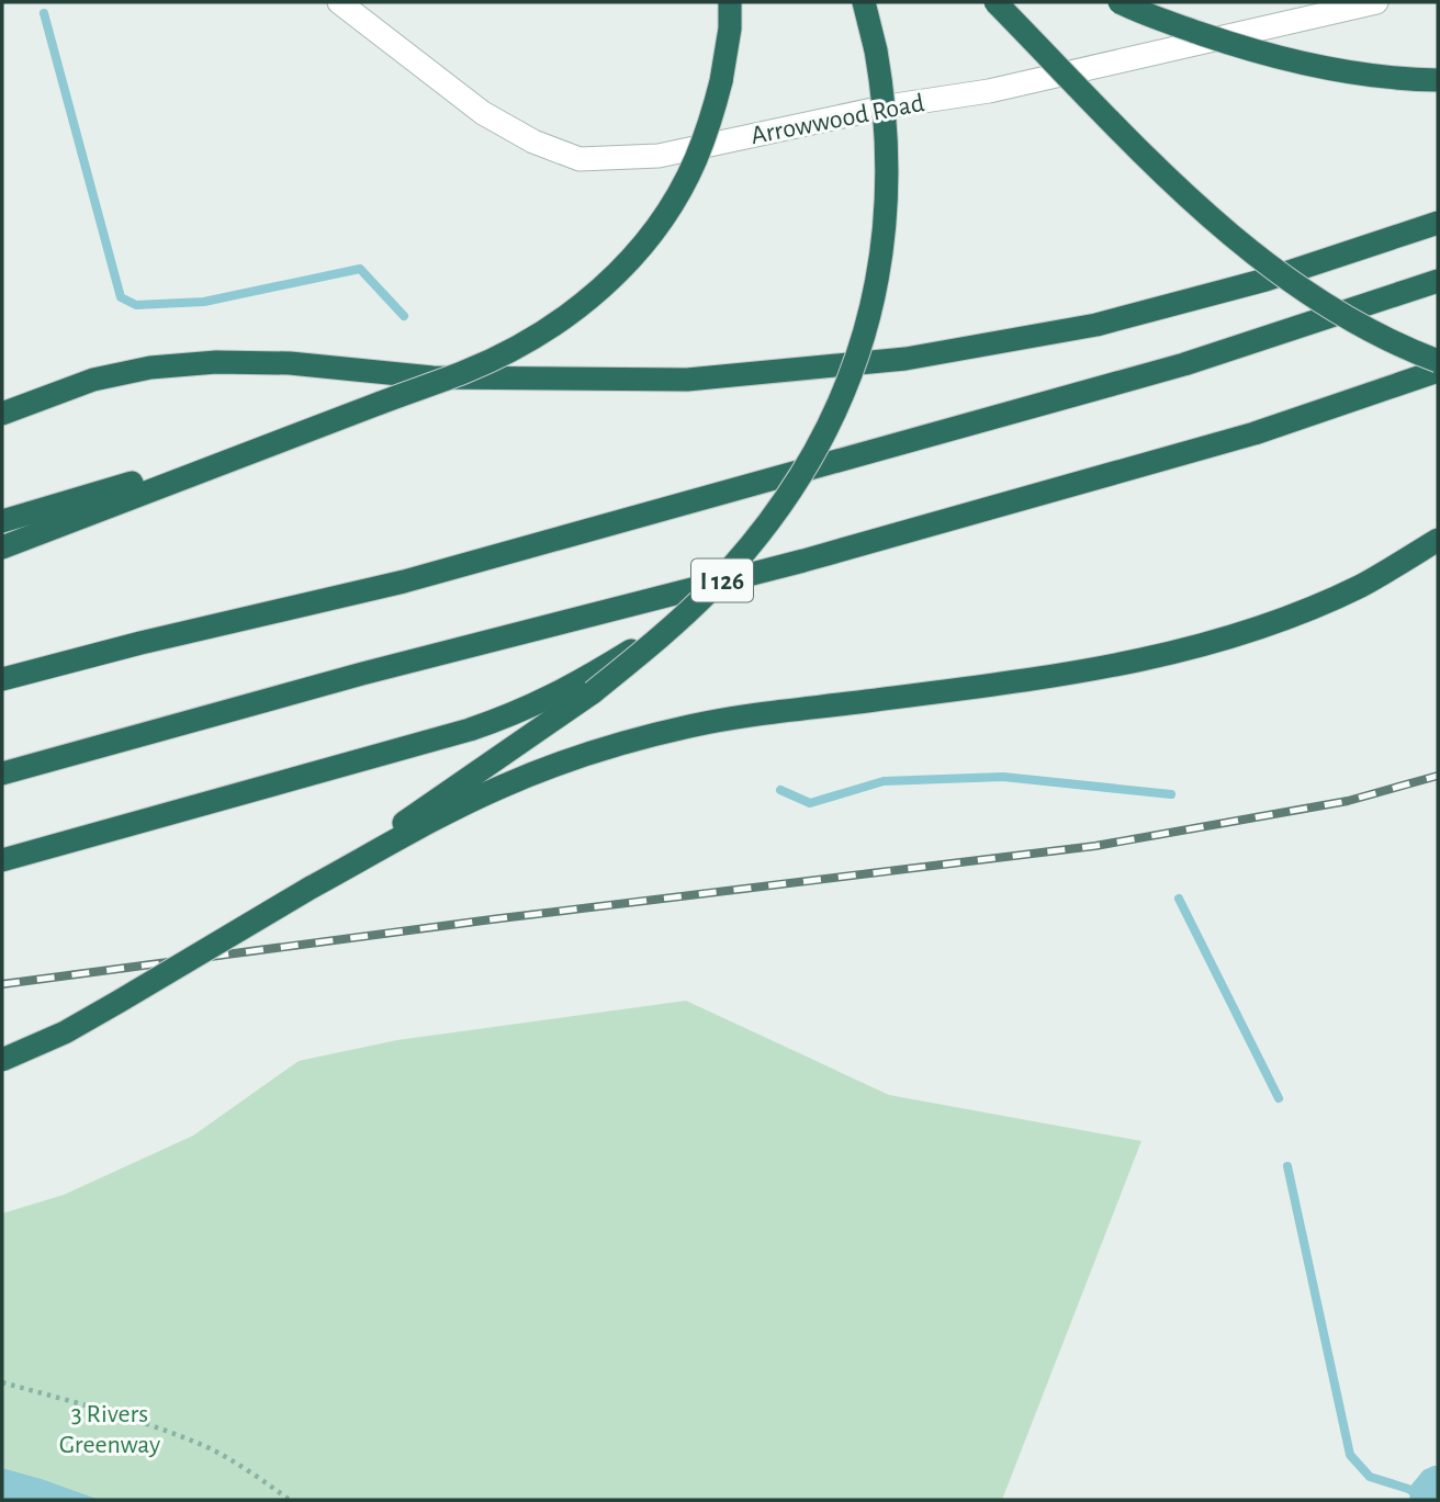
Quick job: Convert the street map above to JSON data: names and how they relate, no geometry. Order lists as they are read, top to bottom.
{
  "streets": {
    "highway": ["I 126"],
    "street": ["Arrowwood Road"]
  },
  "parks": ["3 Rivers Greenway"]
}
